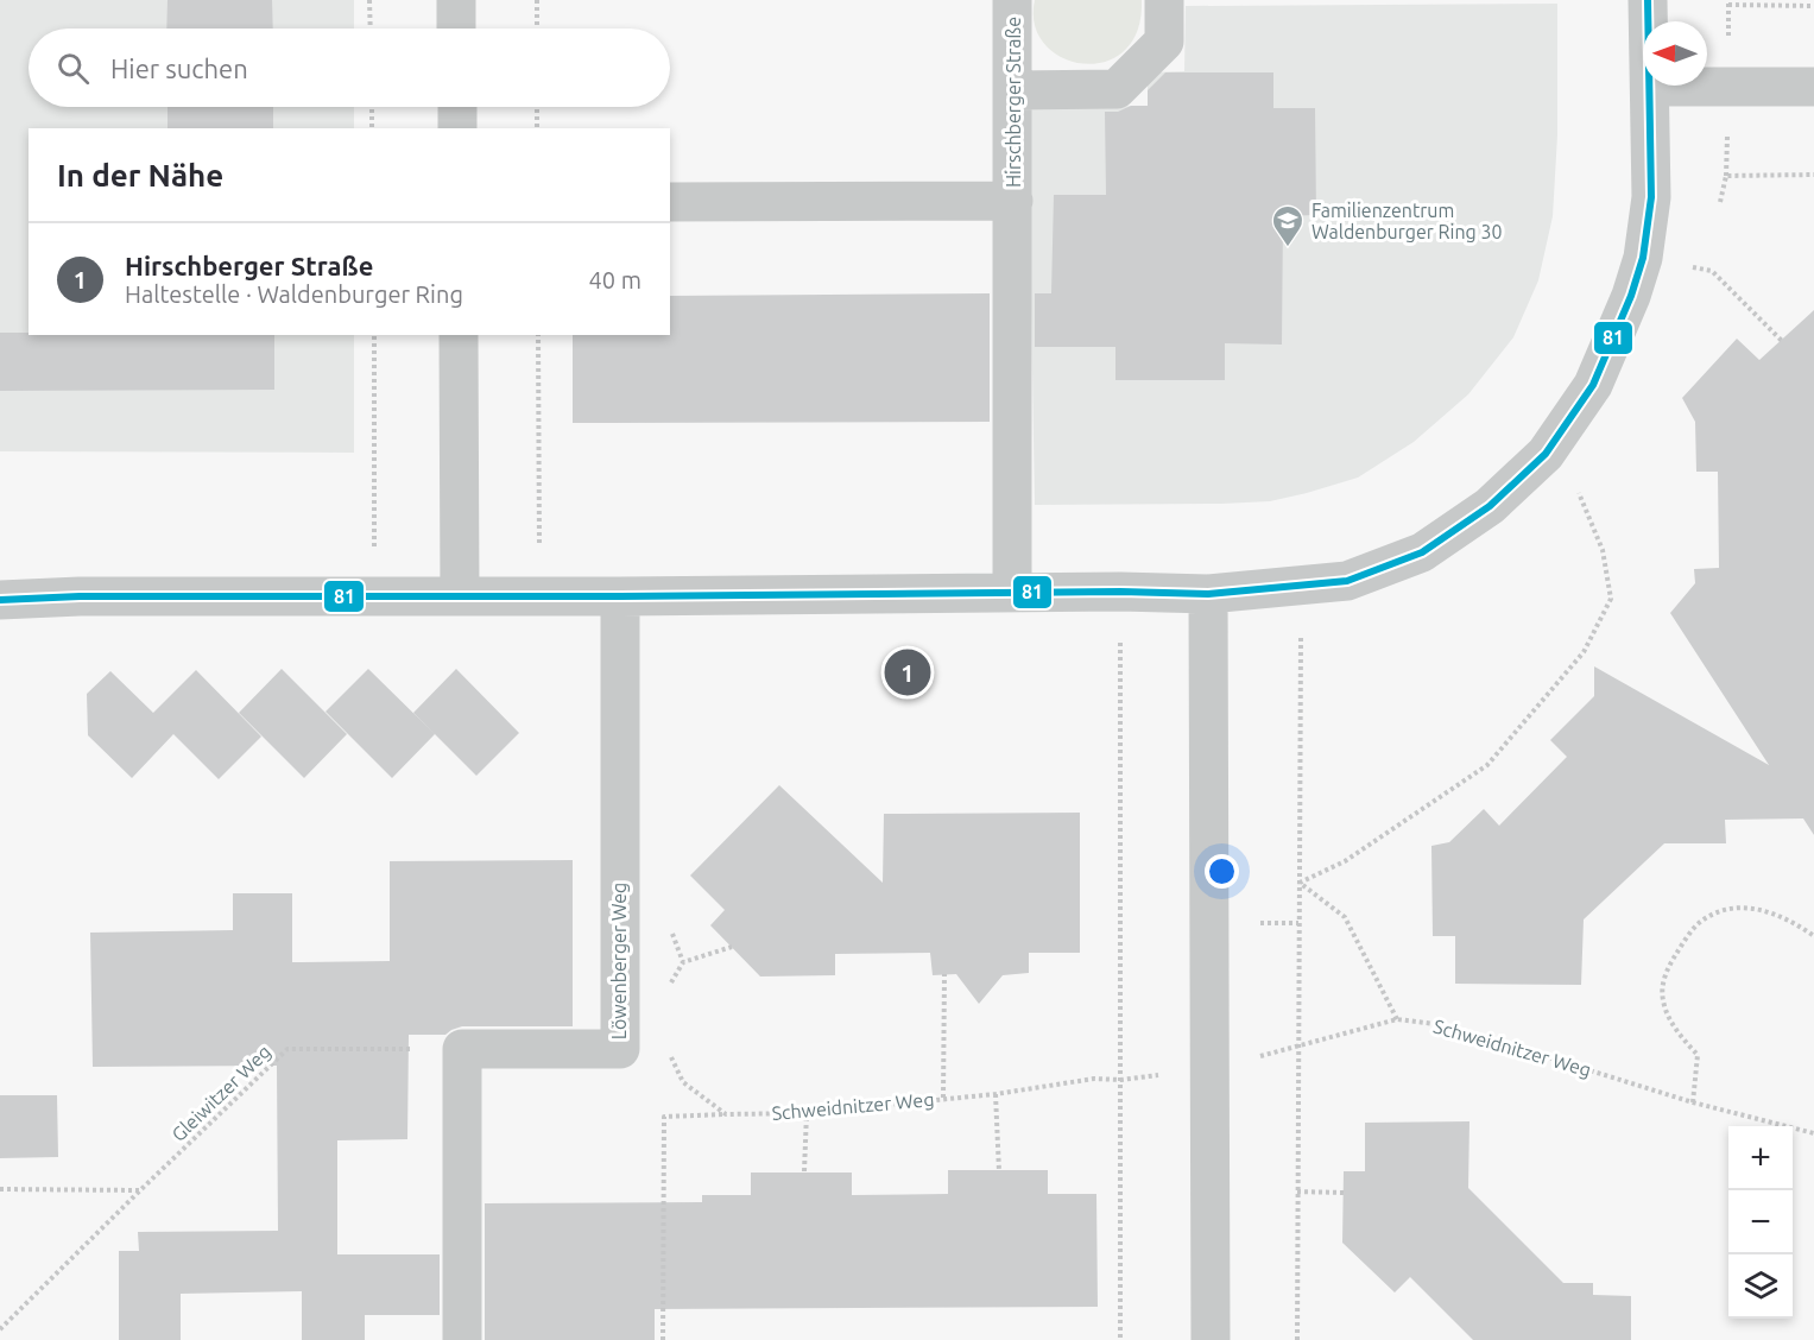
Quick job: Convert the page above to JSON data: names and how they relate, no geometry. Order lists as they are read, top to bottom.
{
  "streets": {
    "street": ["Hirschberger Straße", "Löwenberger Weg"],
    "path": ["Schweidnitzer Weg", "Gleiwitzer Weg"]
  },
  "crossings": [
    ["Löwenberger Weg", "Gleiwitzer Weg"]
  ],
  "places": {
    "school or university": ["Familienzentrum Waldenburger Ring 30"]
  },
  "lines": ["transit line 81"],
  "north": "left",
  "page": {
    "search": "Hier suchen",
    "heading": "In der Nähe",
    "list": [
      {
        "mark": "1",
        "name": "Hirschberger Straße",
        "note": "Haltestelle · Waldenburger Ring",
        "value": "40 m"
      }
    ],
    "pins": "1",
    "map_buttons": ["+", "−"]
  }
}
